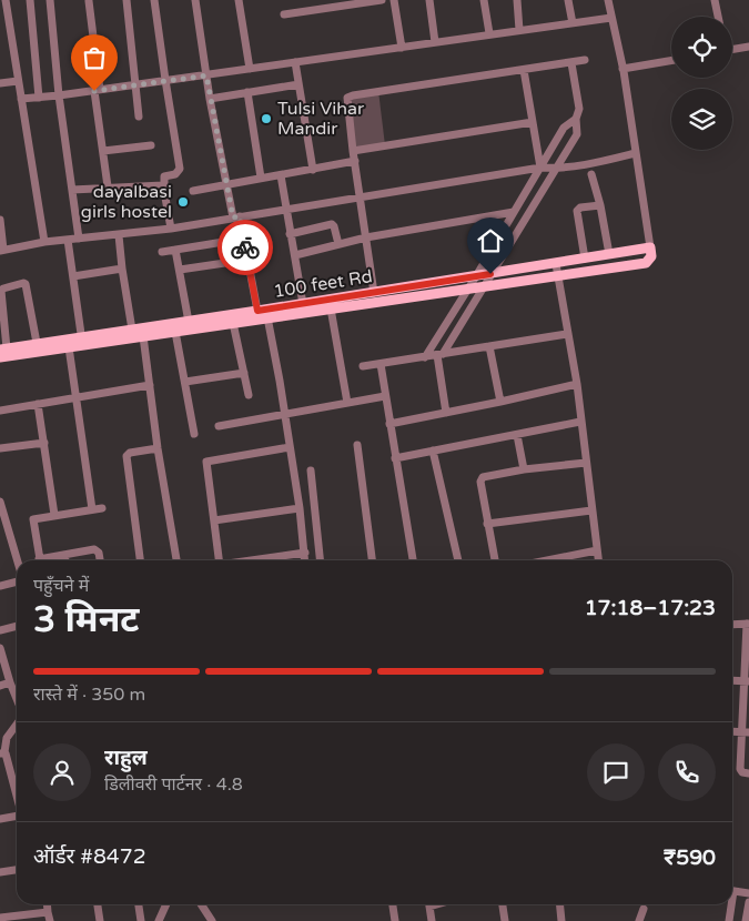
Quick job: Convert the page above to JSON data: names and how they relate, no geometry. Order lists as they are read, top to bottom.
{
  "streets": {
    "main road": ["100 feet Rd"]
  },
  "places": ["Tulsi Vihar Mandir", "dayalbasi girls hostel"],
  "page": {
    "heading": ["3 मिनट", "पहुँचने में", "17:18–17:23"],
    "panel": [
      "राहुल",
      "डिलीवरी पार्टनर · 4.8",
      "ऑर्डर #8472",
      "₹590"
    ],
    "bar": "रास्ते में · 350 m"
  }
}
